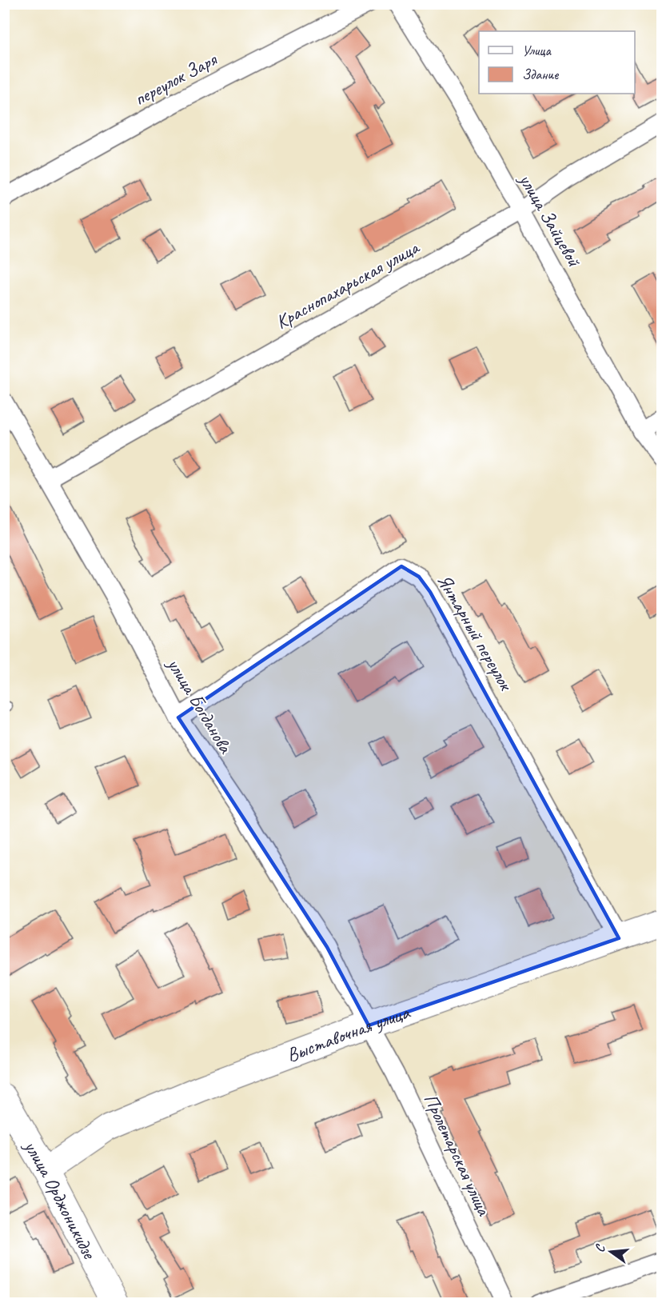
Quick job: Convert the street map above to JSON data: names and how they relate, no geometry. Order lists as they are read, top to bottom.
{
  "streets": {
    "street": [
      "переулок Заря",
      "улица Зайцевой",
      "Краснопахарьская улица",
      "Янтарный переулок",
      "улица Богданова",
      "Выставочная улица",
      "Пролетарская улица",
      "улица Орджоникидзе"
    ]
  },
  "crossings": [
    ["улица Зайцевой", "Краснопахарьская улица"],
    ["Краснопахарьская улица", "улица Богданова"],
    ["Янтарный переулок", "улица Богданова"],
    ["Янтарный переулок", "Выставочная улица"],
    ["улица Богданова", "Выставочная улица"],
    ["улица Богданова", "Пролетарская улица"],
    ["Выставочная улица", "Пролетарская улица"],
    ["Выставочная улица", "улица Орджоникидзе"]
  ],
  "legend": ["Улица", "Здание"],
  "north": "left"
}
